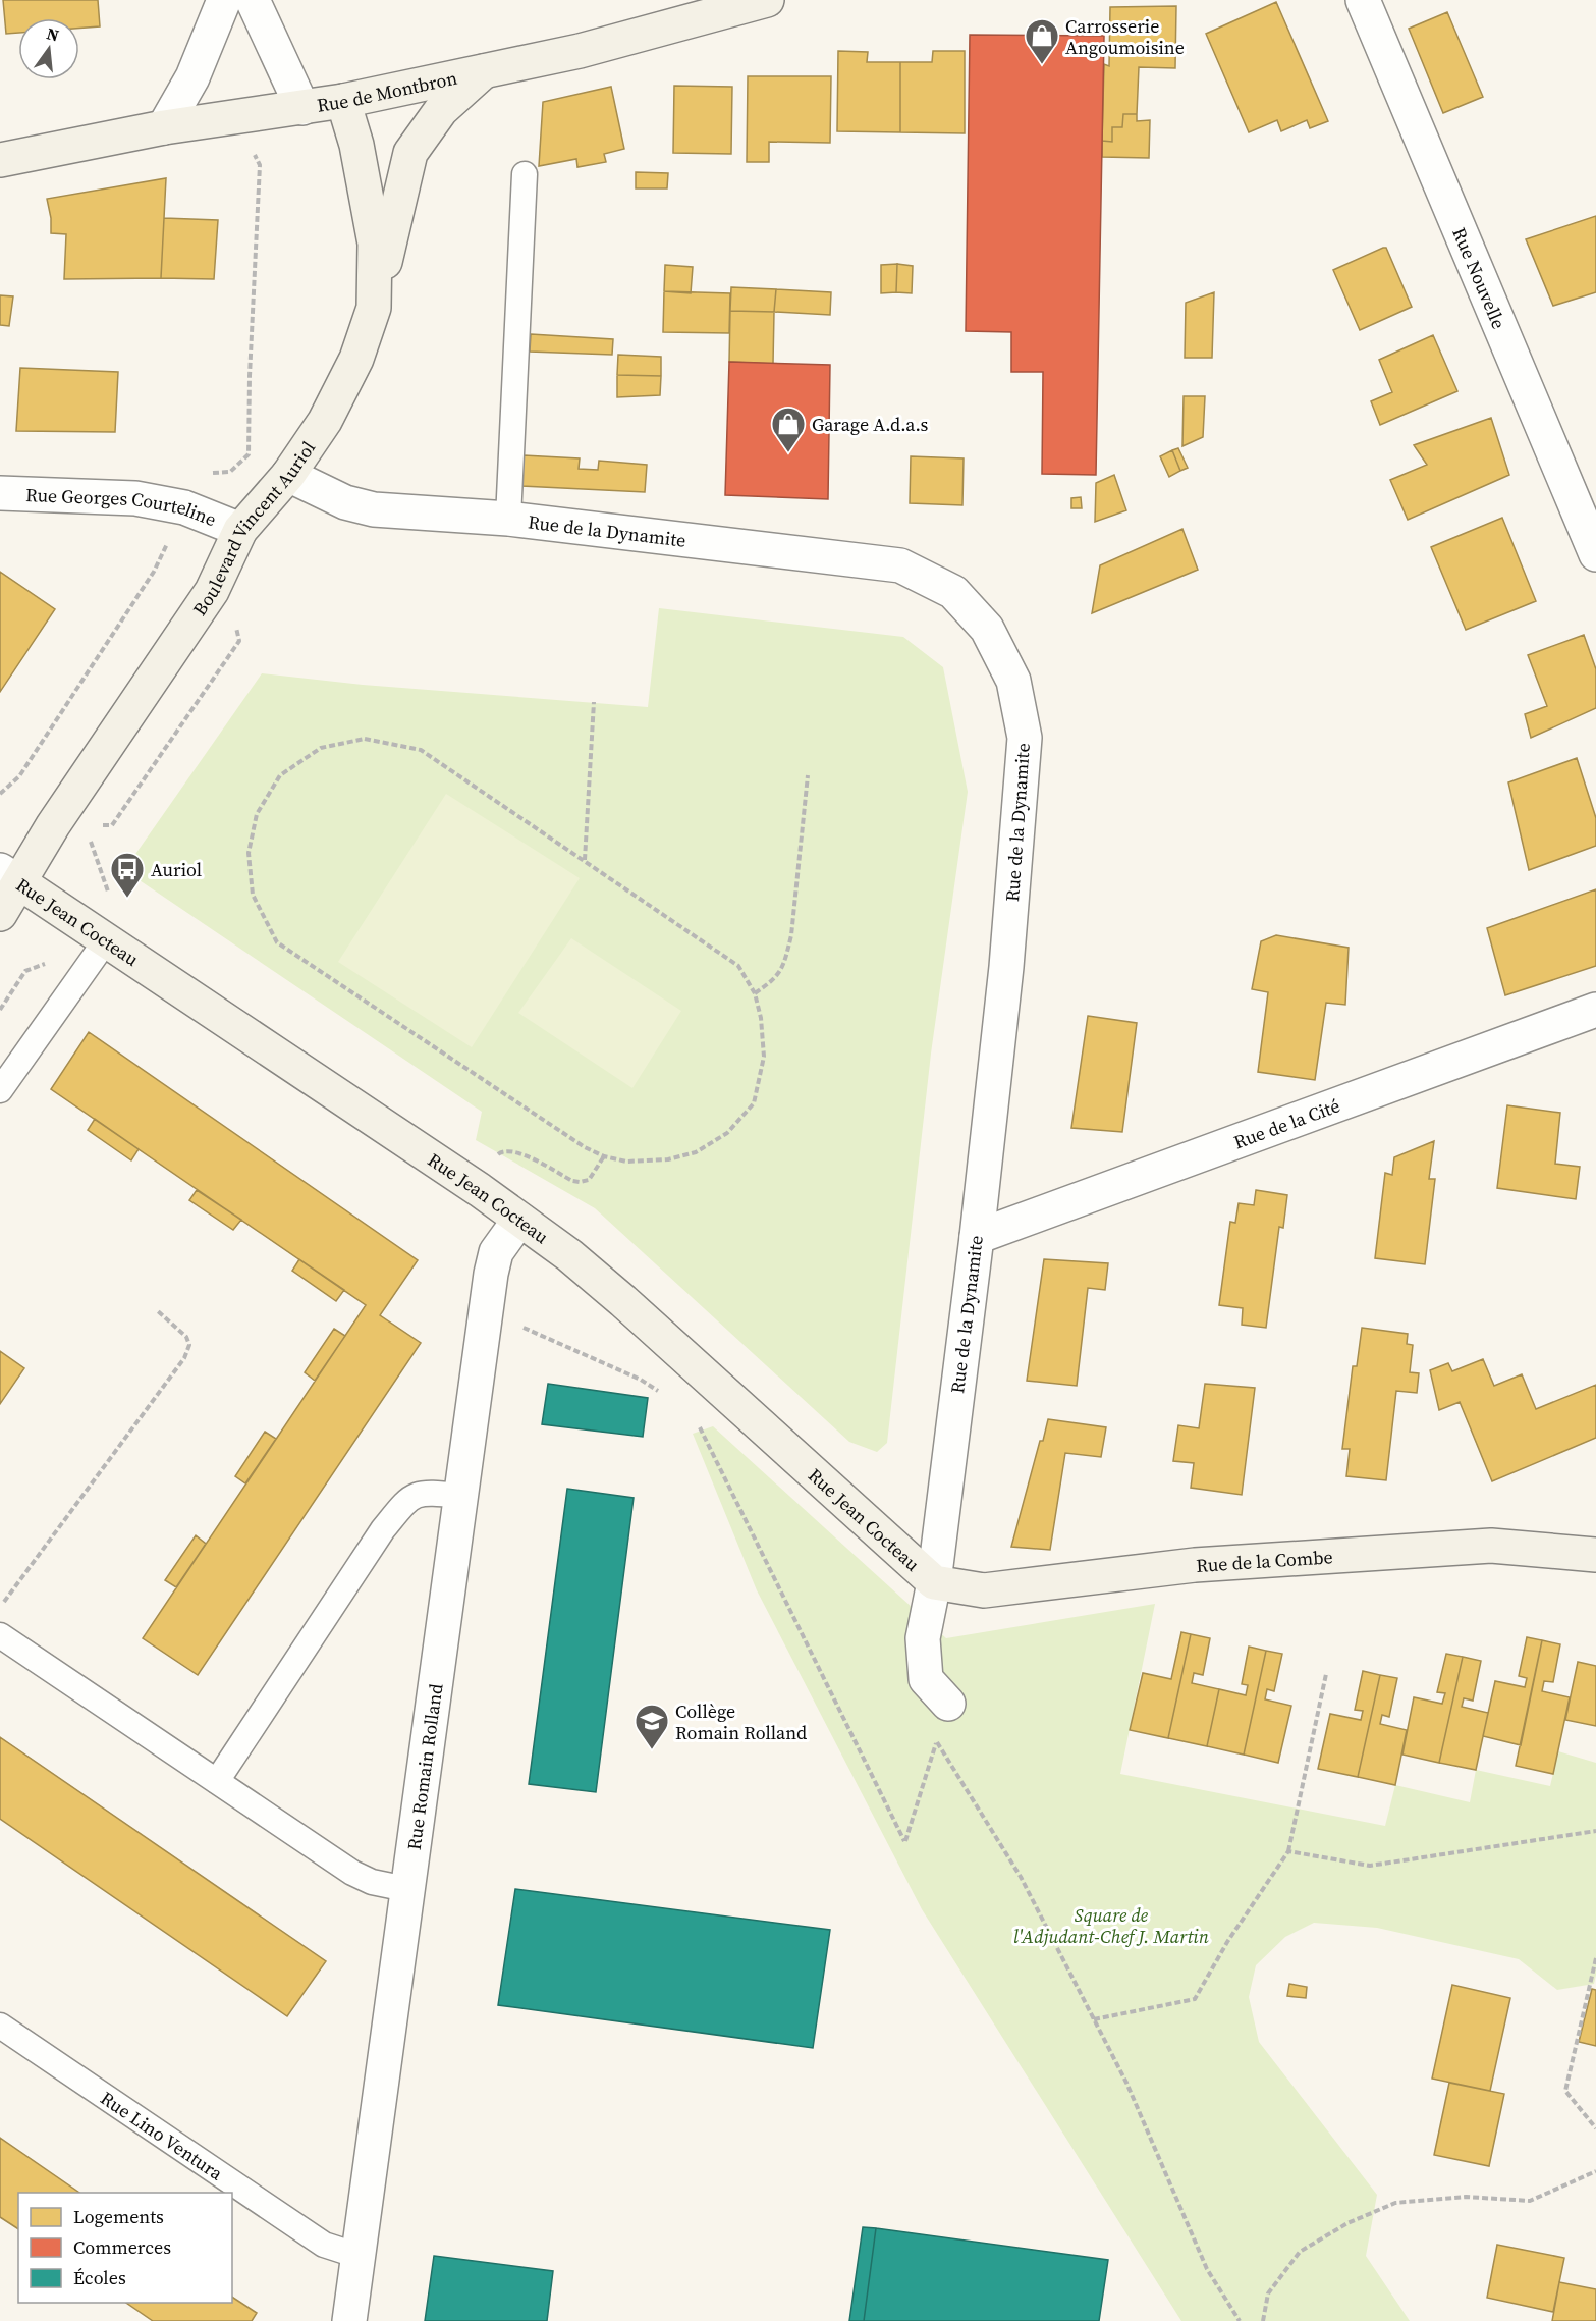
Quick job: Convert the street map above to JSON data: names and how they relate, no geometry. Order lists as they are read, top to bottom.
{
  "streets": {
    "street": [
      "Rue de Montbron",
      "Rue Nouvelle",
      "Rue Georges Courteline",
      "Boulevard Vincent Auriol",
      "Rue de la Dynamite",
      "Rue Jean Cocteau",
      "Rue de la Cité",
      "Rue de la Combe",
      "Rue Romain Rolland"
    ],
    "lane": ["Rue Lino Ventura"]
  },
  "crossings": [
    ["Rue de Montbron", "Boulevard Vincent Auriol"],
    ["Rue Georges Courteline", "Boulevard Vincent Auriol"],
    ["Boulevard Vincent Auriol", "Rue de la Dynamite"],
    ["Boulevard Vincent Auriol", "Rue Jean Cocteau"],
    ["Rue de la Dynamite", "Rue Jean Cocteau"],
    ["Rue de la Dynamite", "Rue de la Cité"],
    ["Rue de la Dynamite", "Rue de la Combe"],
    ["Rue Jean Cocteau", "Rue de la Combe"],
    ["Rue Jean Cocteau", "Rue Romain Rolland"],
    ["Rue Romain Rolland", "Rue Lino Ventura"]
  ],
  "parks": ["Square de l'Adjudant-Chef J. Martin"],
  "places": {
    "shop": ["Carrosserie Angoumoisine", "Garage A.d.a.s"],
    "bus stop": ["Auriol"],
    "school or university": ["Collège Romain Rolland"]
  },
  "legend": ["Logements", "Commerces", "Écoles"],
  "north": "top"
}
